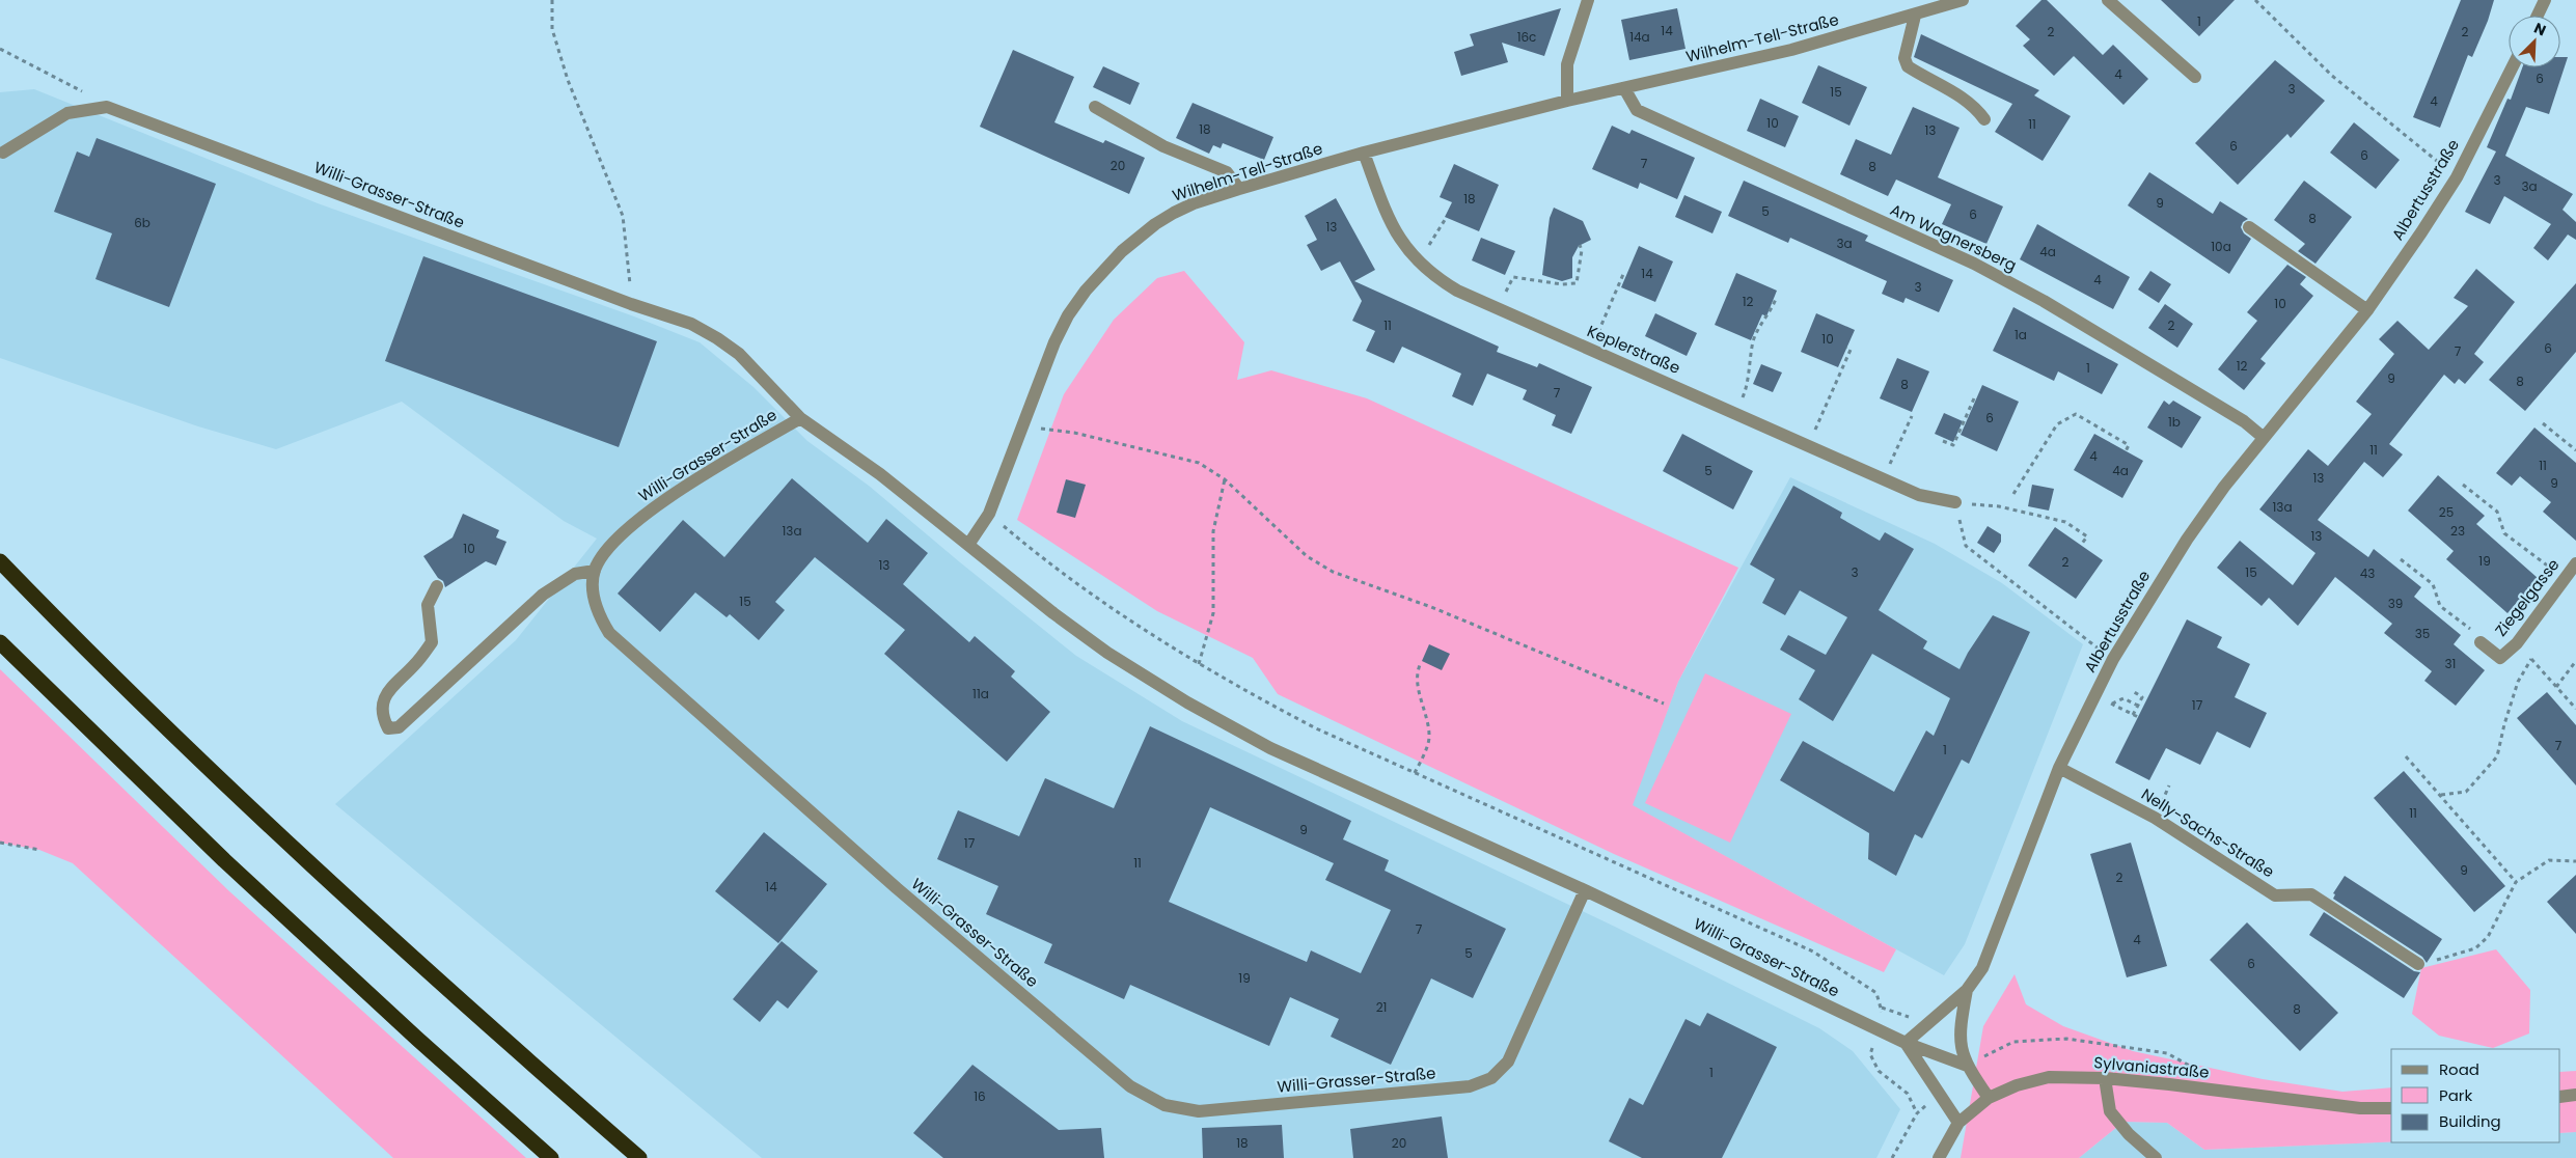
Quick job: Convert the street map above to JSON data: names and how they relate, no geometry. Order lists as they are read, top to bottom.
{
  "streets": {
    "street": [
      "Wilhelm-Tell-Straße",
      "Albertusstraße",
      "Willi-Grasser-Straße",
      "Am Wagnersberg",
      "Keplerstraße",
      "Ziegelgasse",
      "Nelly-Sachs-Straße",
      "Sylvaniastraße"
    ]
  },
  "crossings": [
    ["Wilhelm-Tell-Straße", "Willi-Grasser-Straße"],
    ["Wilhelm-Tell-Straße", "Am Wagnersberg"],
    ["Wilhelm-Tell-Straße", "Keplerstraße"],
    ["Albertusstraße", "Willi-Grasser-Straße"],
    ["Albertusstraße", "Am Wagnersberg"],
    ["Albertusstraße", "Nelly-Sachs-Straße"]
  ],
  "house_numbers": [
    "1",
    "14",
    "2",
    "2",
    "16c",
    "14a",
    "4",
    "6",
    "3",
    "15",
    "4",
    "10",
    "11",
    "18",
    "13",
    "6",
    "6",
    "7",
    "20",
    "8",
    "3",
    "3a",
    "18",
    "9",
    "5",
    "6",
    "8",
    "6b",
    "13",
    "3a",
    "10a",
    "4a",
    "14",
    "4",
    "3",
    "12",
    "10",
    "11",
    "2",
    "1a",
    "10",
    "6",
    "7",
    "12",
    "1",
    "9",
    "8",
    "8",
    "7",
    "6",
    "1b",
    "11",
    "4",
    "11",
    "5",
    "4a",
    "13",
    "9",
    "13a",
    "25",
    "13a",
    "23",
    "13",
    "10",
    "19",
    "2",
    "13",
    "3",
    "15",
    "43",
    "15",
    "39",
    "35",
    "31",
    "11a",
    "17",
    "7",
    "1",
    "11",
    "9",
    "17",
    "11",
    "9",
    "2",
    "14",
    "7",
    "4",
    "5",
    "6",
    "19",
    "21",
    "8",
    "1",
    "16",
    "18",
    "20"
  ],
  "legend": ["Road", "Park", "Building"],
  "north": "top right"
}
